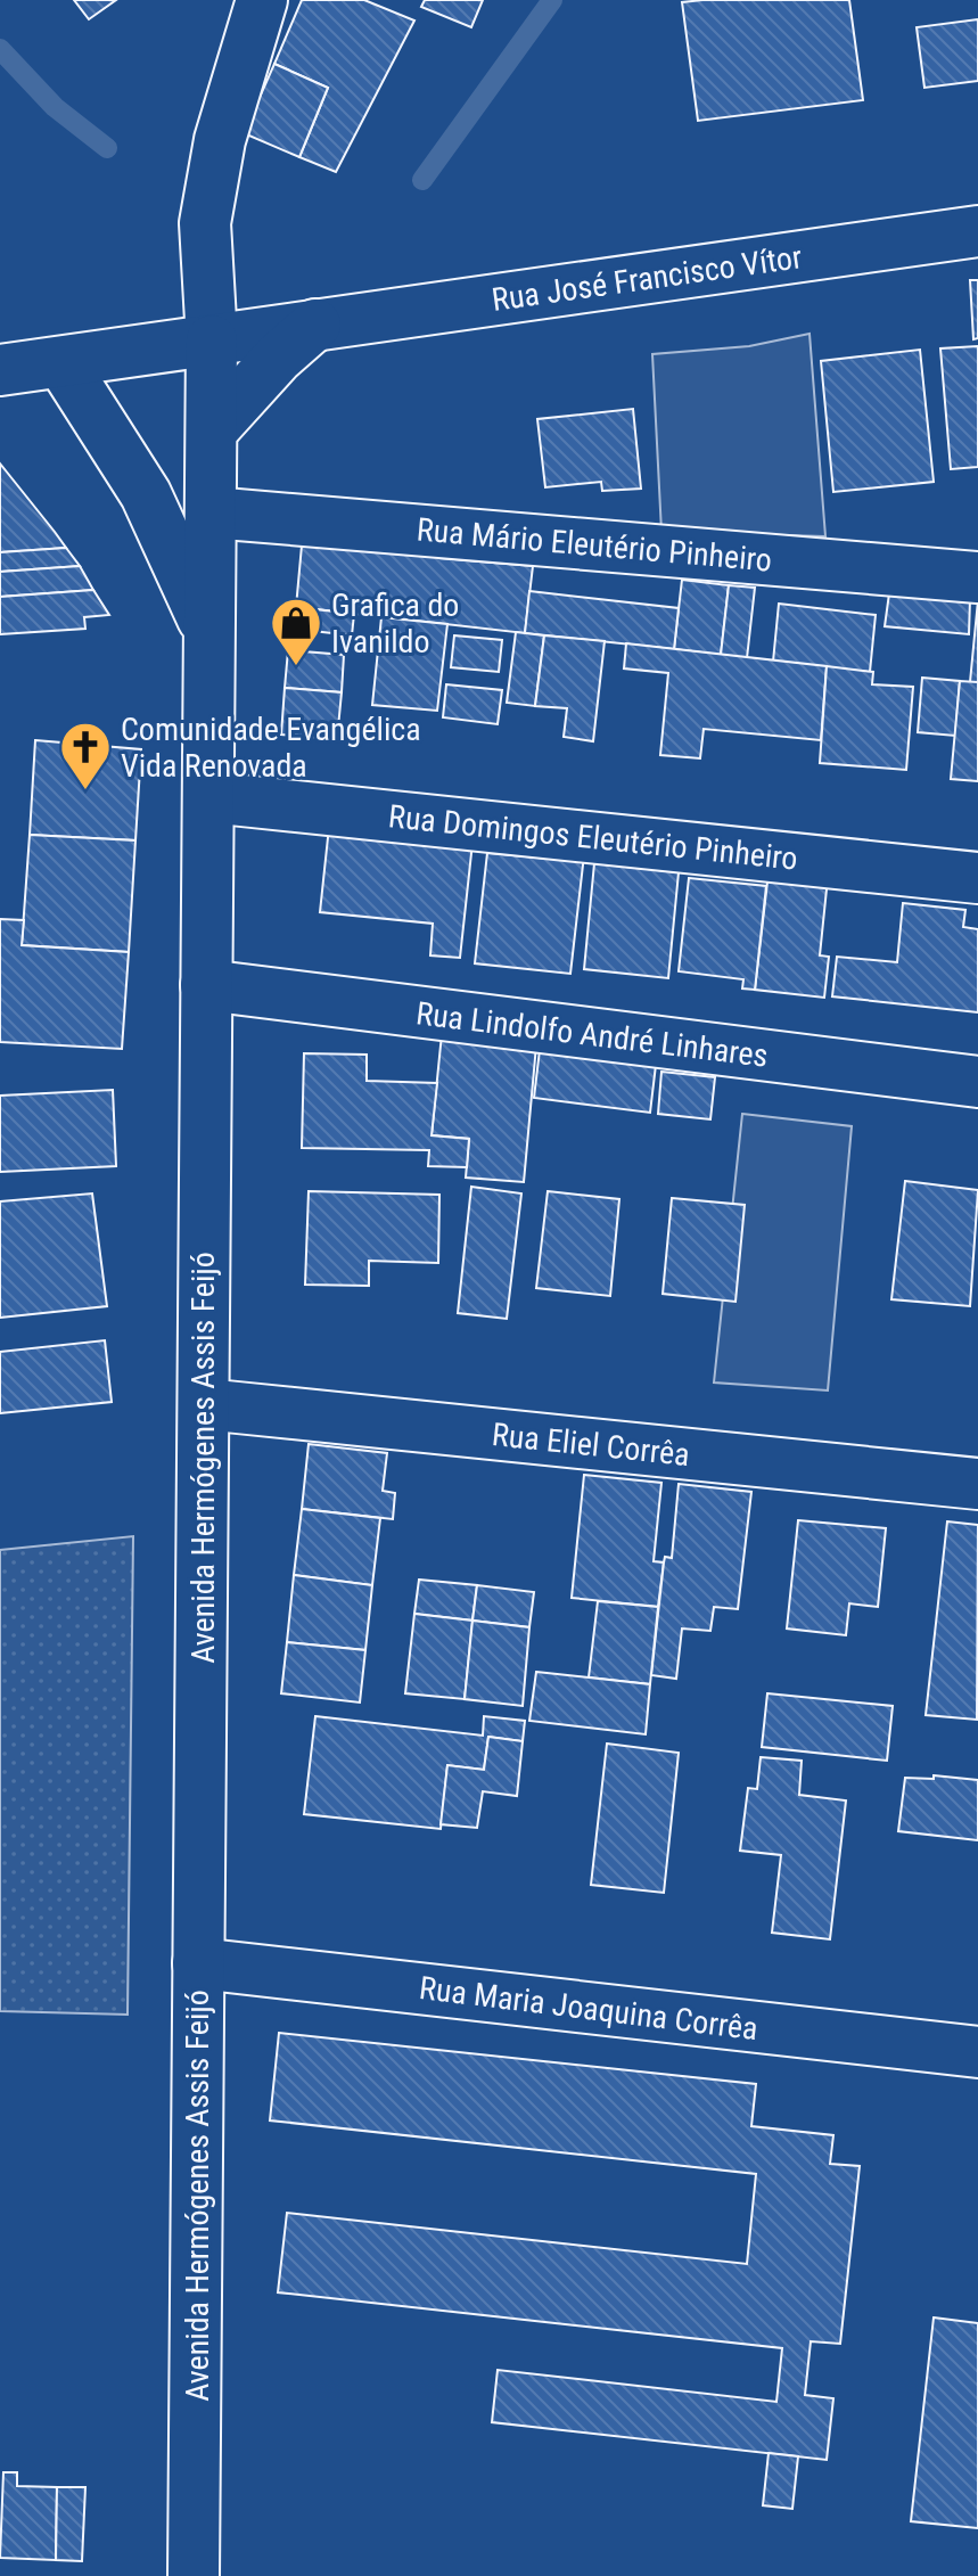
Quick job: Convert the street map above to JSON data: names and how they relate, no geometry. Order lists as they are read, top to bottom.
{
  "streets": {
    "street": [
      "Rua José Francisco Vítor",
      "Rua Mário Eleutério Pinheiro",
      "Rua Domingos Eleutério Pinheiro",
      "Rua Lindolfo André Linhares",
      "Rua Eliel Corrêa",
      "Avenida Hermógenes Assis Feijó",
      "Rua Maria Joaquina Corrêa"
    ]
  },
  "crossings": [
    ["Rua José Francisco Vítor", "Avenida Hermógenes Assis Feijó"],
    ["Rua Mário Eleutério Pinheiro", "Avenida Hermógenes Assis Feijó"],
    ["Rua Domingos Eleutério Pinheiro", "Avenida Hermógenes Assis Feijó"],
    ["Rua Lindolfo André Linhares", "Avenida Hermógenes Assis Feijó"],
    ["Rua Eliel Corrêa", "Avenida Hermógenes Assis Feijó"],
    ["Avenida Hermógenes Assis Feijó", "Rua Maria Joaquina Corrêa"]
  ],
  "places": {
    "shop": ["Grafica do Ivanildo"],
    "church": ["Comunidade Evangélica Vida Renovada"]
  }
}
